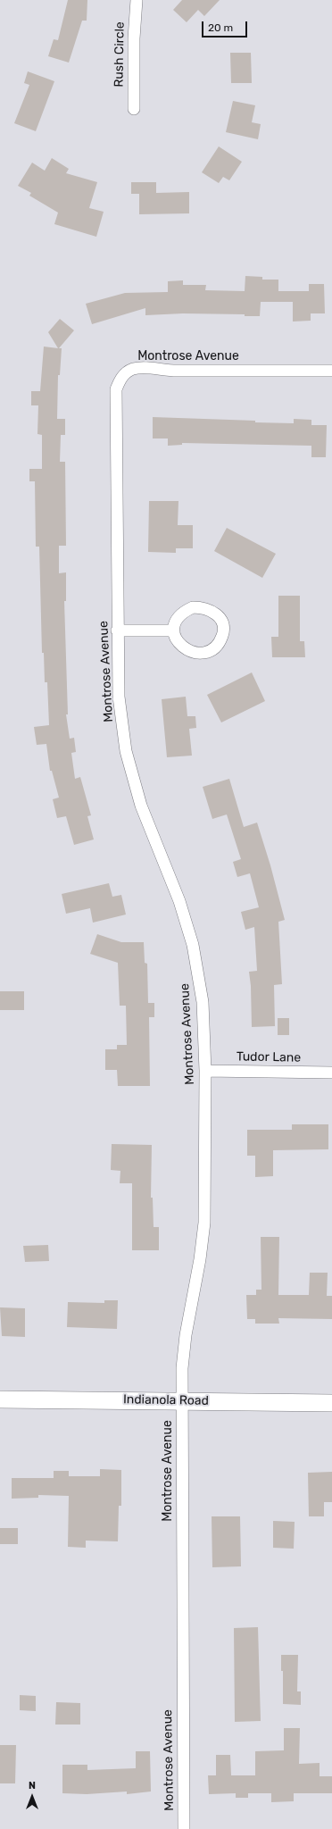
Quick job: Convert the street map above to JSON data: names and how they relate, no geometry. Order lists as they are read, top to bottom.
{
  "streets": {
    "street": [
      "Rush Circle",
      "Montrose Avenue",
      "Tudor Lane",
      "Indianola Road"
    ]
  },
  "crossings": [
    ["Montrose Avenue", "Tudor Lane"],
    ["Montrose Avenue", "Indianola Road"]
  ],
  "scale_bar": "20 m",
  "north": "top"
}
